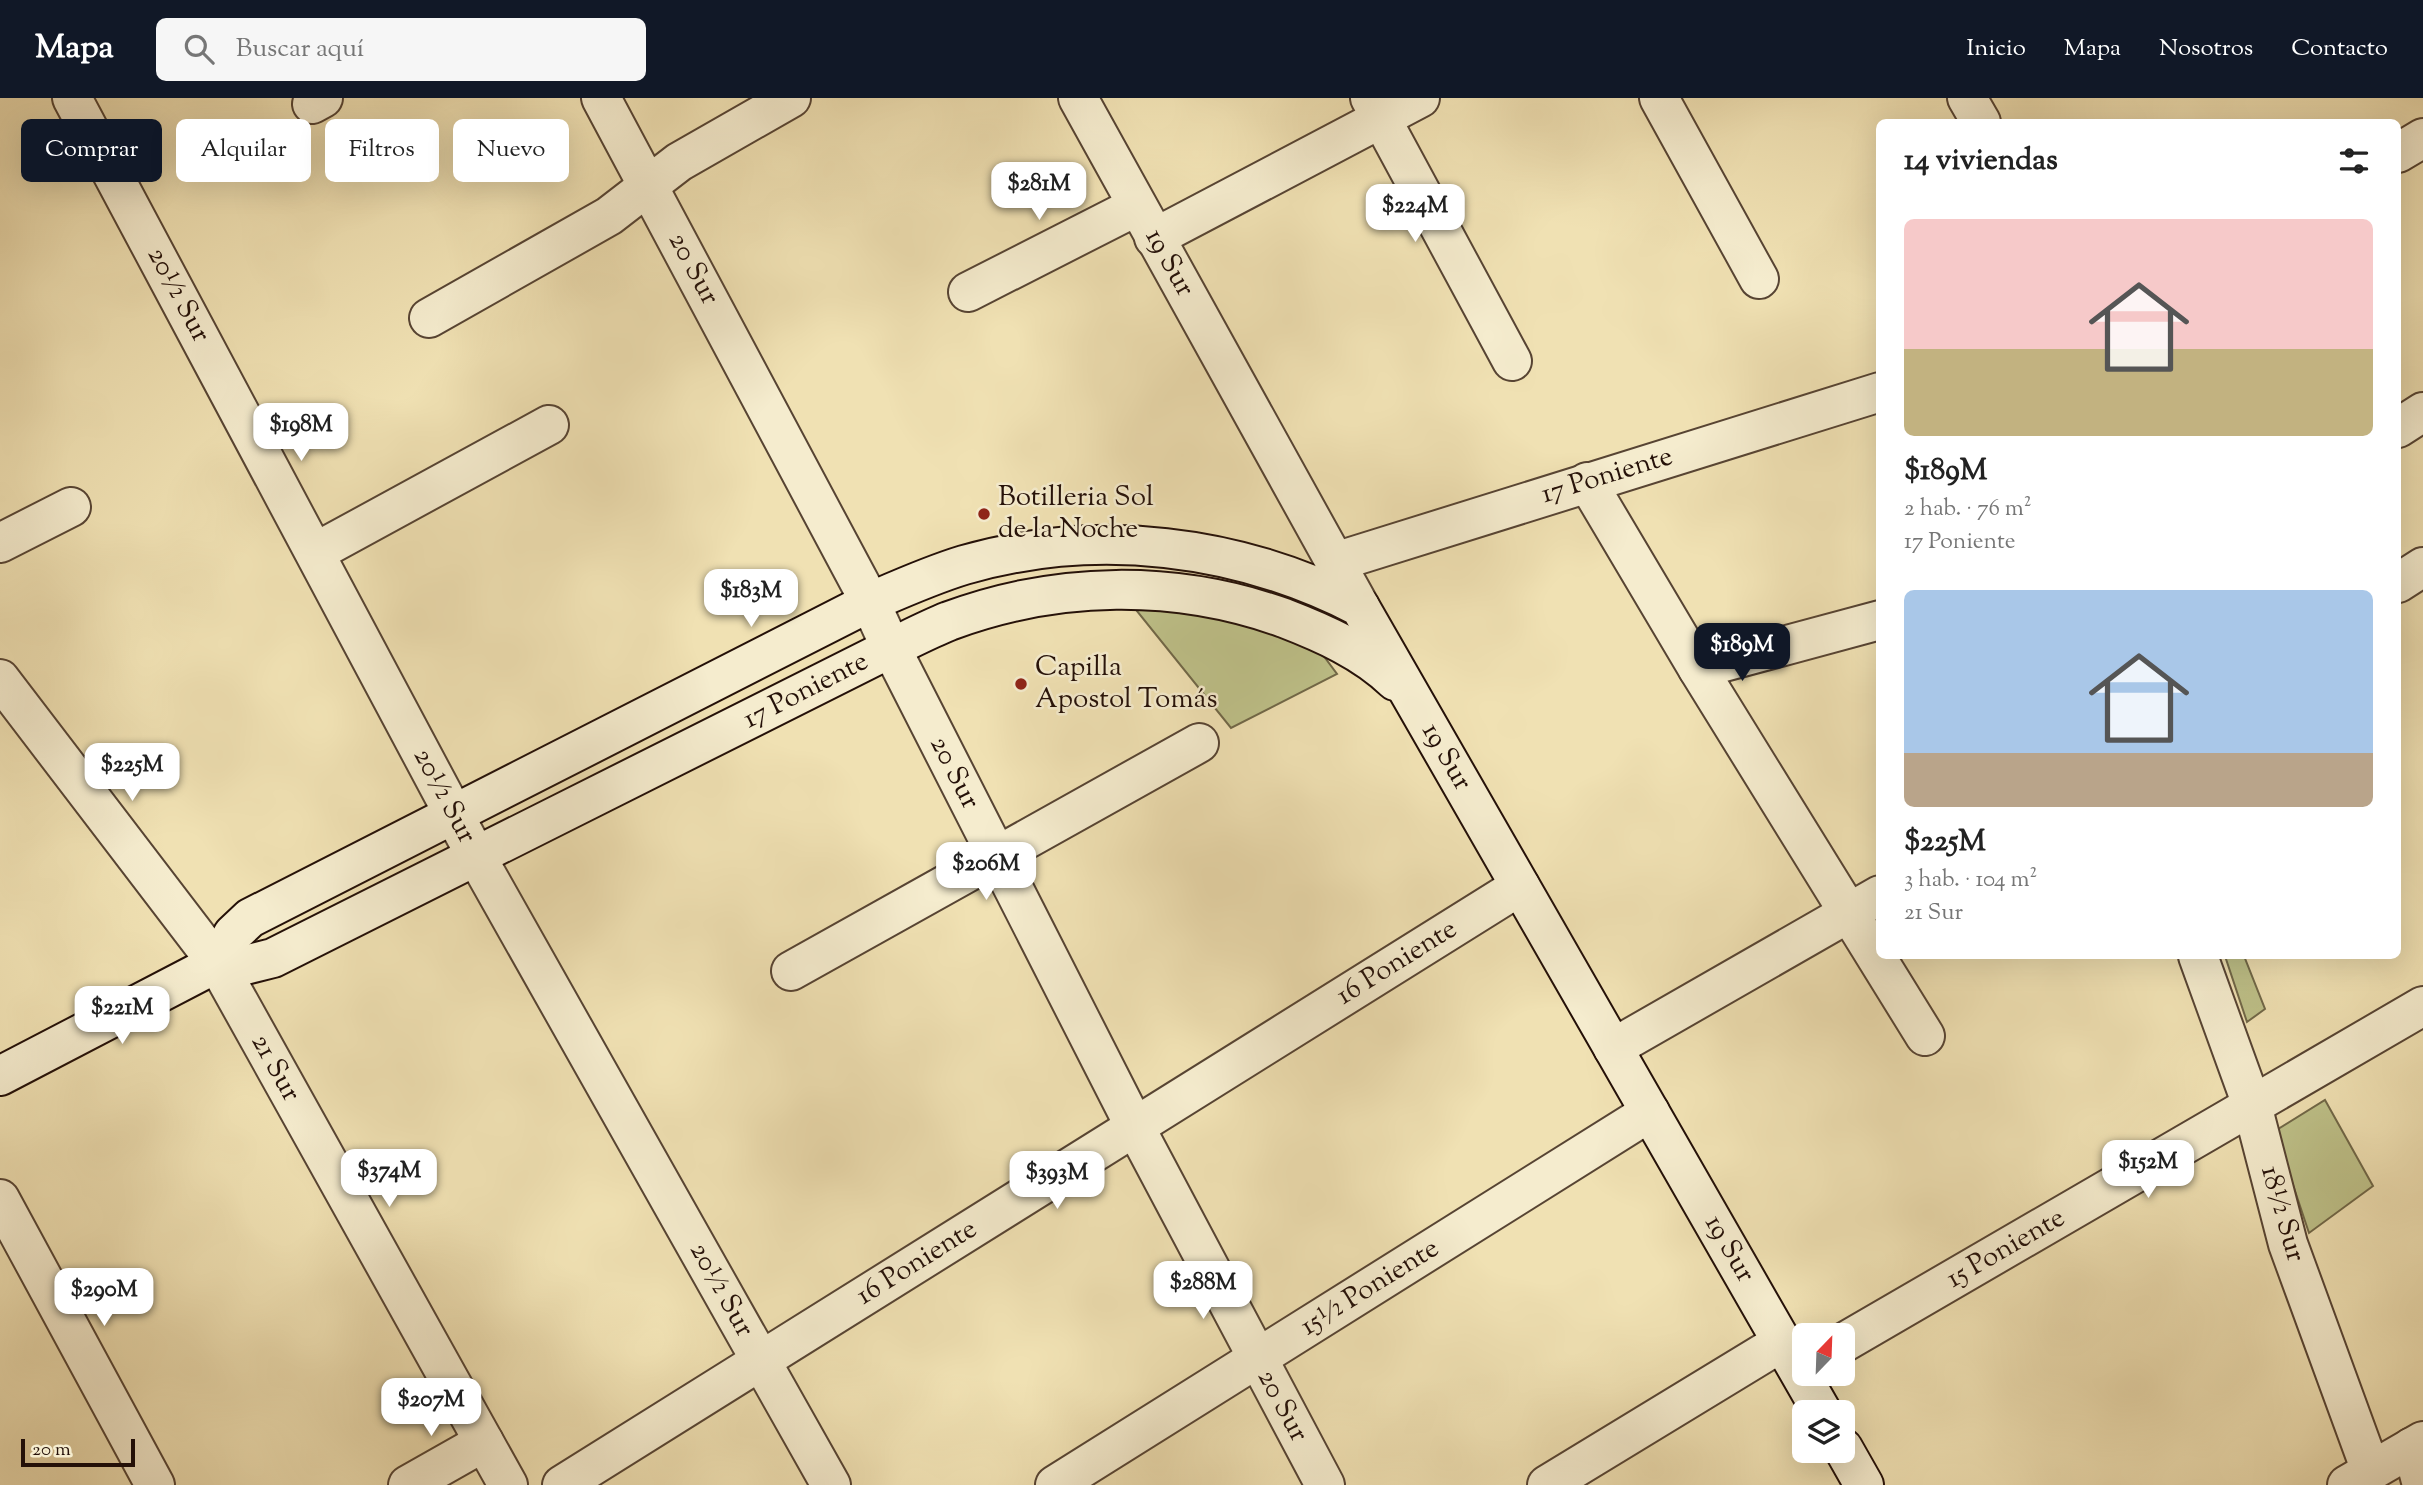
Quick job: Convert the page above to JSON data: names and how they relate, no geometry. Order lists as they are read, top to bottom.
{
  "streets": {
    "street": [
      "19 Sur",
      "20 Sur",
      "20½ Sur",
      "17 Poniente",
      "16 Poniente",
      "21 Sur",
      "18½ Sur",
      "15 Poniente",
      "15½ Poniente"
    ]
  },
  "crossings": [
    ["19 Sur", "17 Poniente"],
    ["19 Sur", "16 Poniente"],
    ["19 Sur", "15½ Poniente"],
    ["20 Sur", "17 Poniente"],
    ["20 Sur", "16 Poniente"],
    ["20 Sur", "15½ Poniente"],
    ["20½ Sur", "17 Poniente"],
    ["20½ Sur", "16 Poniente"],
    ["17 Poniente", "21 Sur"],
    ["18½ Sur", "15 Poniente"]
  ],
  "places": ["Botilleria Sol de la Noche", "Capilla Apostol Tomás"],
  "scale_bar": "20 m",
  "north": "top right",
  "page": {
    "header": "Mapa",
    "search": "Buscar aquí",
    "nav": [
      "Inicio",
      "Mapa",
      "Nosotros",
      "Contacto"
    ],
    "chip": [
      "Comprar",
      "Alquilar",
      "Filtros",
      "Nuevo"
    ],
    "heading": "14 viviendas",
    "price": [
      "$281M",
      "$224M",
      "$198M",
      "$183M",
      "$189M",
      "$225M",
      "$206M",
      "$221M",
      "$152M",
      "$374M",
      "$393M",
      "$288M",
      "$290M",
      "$207M"
    ],
    "list": [
      {
        "name": "$189M",
        "note": "2 hab. · 76 m² · 17 Poniente"
      },
      {
        "name": "$225M",
        "note": "3 hab. · 104 m² · 21 Sur"
      }
    ],
    "scale": "20 m"
  }
}
